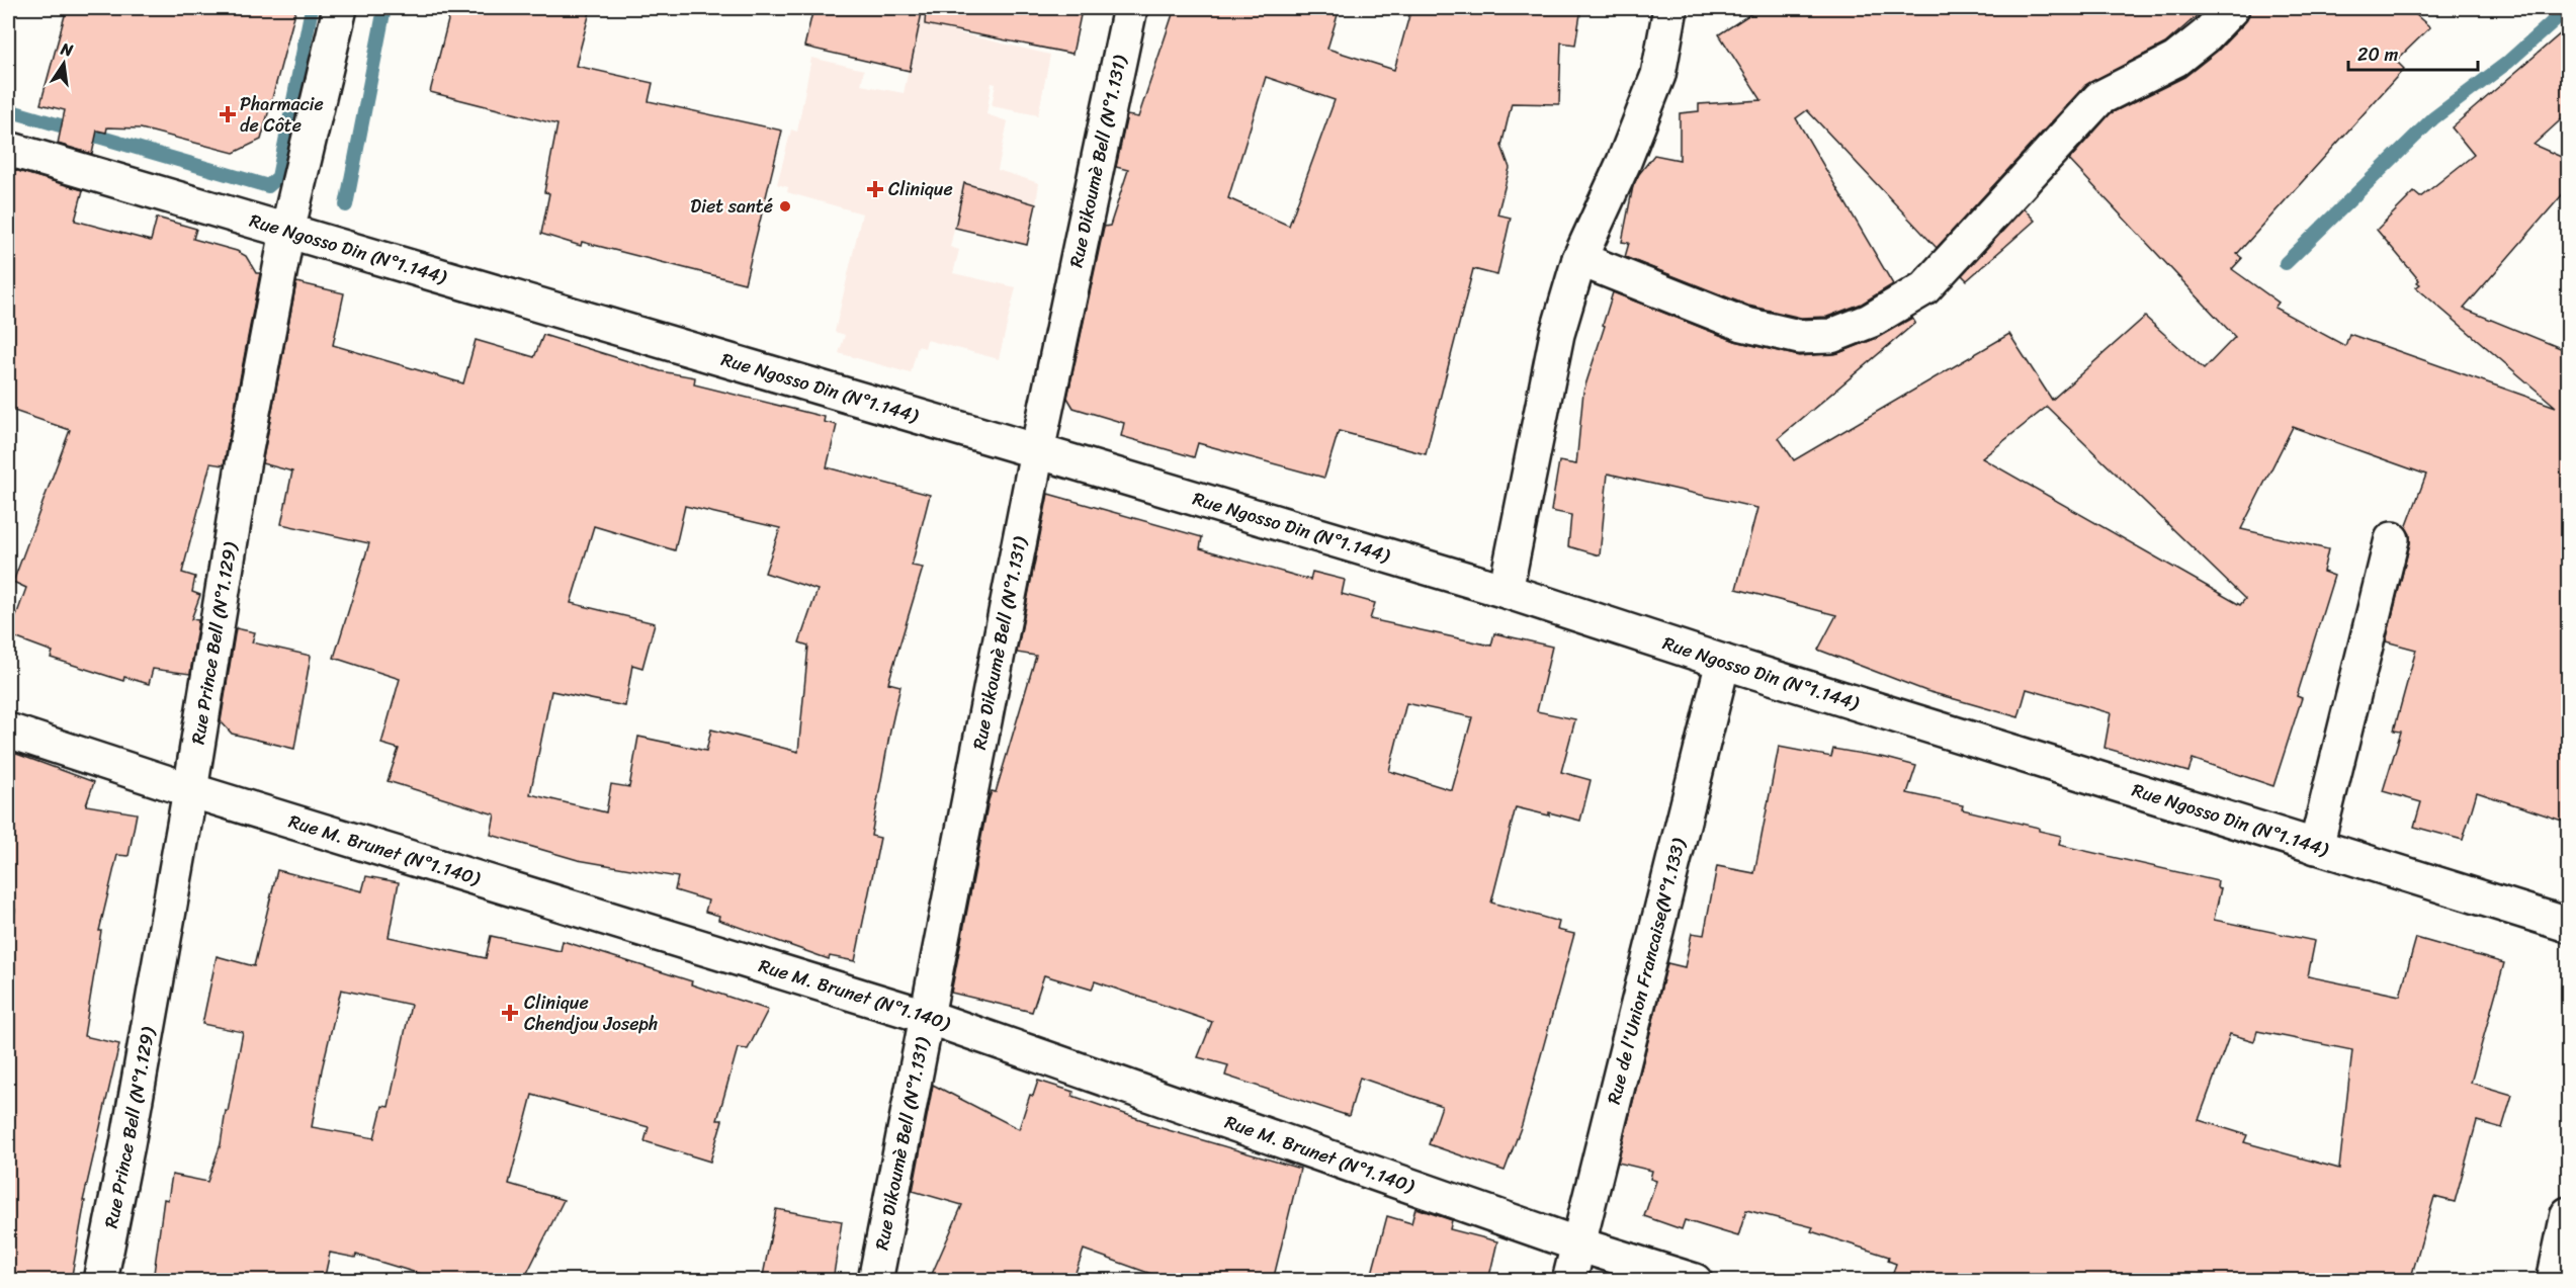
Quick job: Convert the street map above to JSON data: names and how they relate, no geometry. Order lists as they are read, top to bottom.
{
  "streets": {
    "street": [
      "Rue Dikoumè Bell (N°1.131)",
      "Rue Ngosso Din (N°1.144)",
      "Rue Prince Bell (N°1.129)",
      "Rue M. Brunet (N°1.140)",
      "Rue de l'Union Francaise(N°1.133)"
    ]
  },
  "crossings": [
    ["Rue Dikoumè Bell (N°1.131)", "Rue Ngosso Din (N°1.144)"],
    ["Rue Dikoumè Bell (N°1.131)", "Rue M. Brunet (N°1.140)"],
    ["Rue Ngosso Din (N°1.144)", "Rue Prince Bell (N°1.129)"],
    ["Rue Ngosso Din (N°1.144)", "Rue de l'Union Francaise(N°1.133)"],
    ["Rue Prince Bell (N°1.129)", "Rue M. Brunet (N°1.140)"],
    ["Rue M. Brunet (N°1.140)", "Rue de l'Union Francaise(N°1.133)"]
  ],
  "places": {
    "health": ["Pharmacie de Côte", "Clinique", "Clinique Chendjou Joseph"],
    "other": ["Diet santé"]
  },
  "scale_bar": "20 m",
  "north": "top"
}
